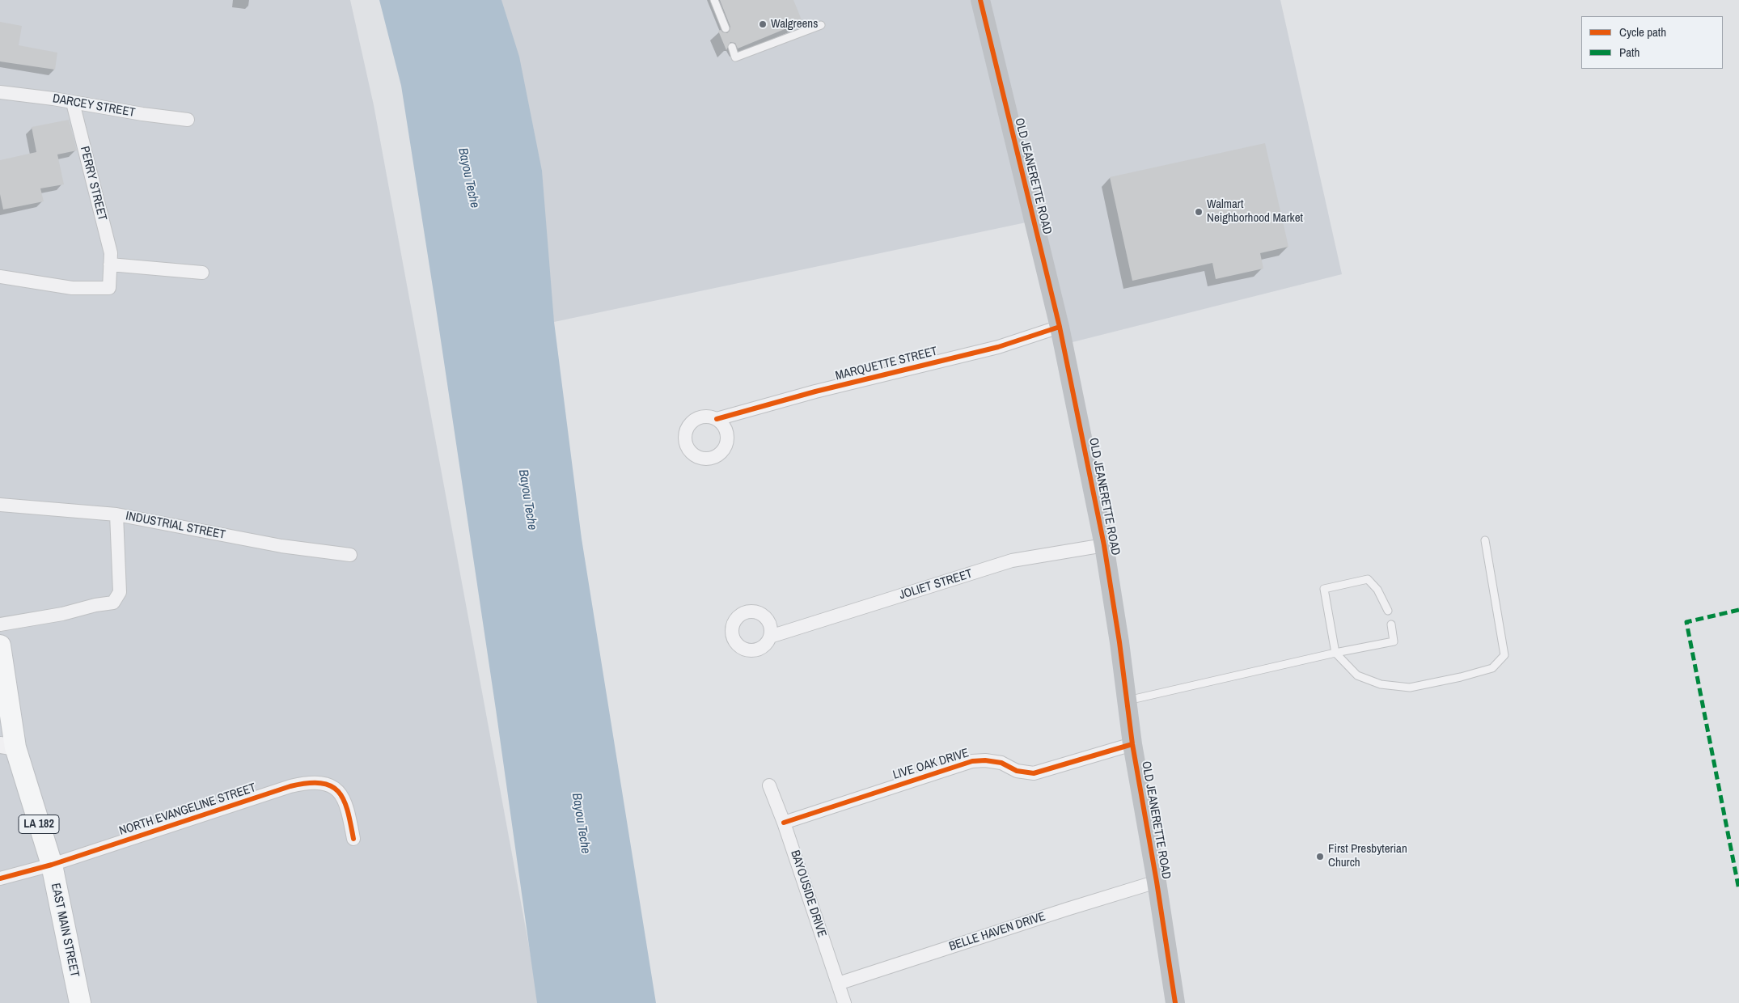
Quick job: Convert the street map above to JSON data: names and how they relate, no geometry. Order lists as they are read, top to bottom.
{
  "streets": {
    "main road": ["OLD JEANERETTE ROAD", "LA 182", "EAST MAIN STREET"],
    "street": [
      "DARCEY STREET",
      "PERRY STREET",
      "MARQUETTE STREET",
      "INDUSTRIAL STREET",
      "JOLIET STREET",
      "LIVE OAK DRIVE",
      "NORTH EVANGELINE STREET",
      "BAYOUSIDE DRIVE",
      "BELLE HAVEN DRIVE"
    ]
  },
  "crossings": [
    ["DARCEY STREET", "PERRY STREET"],
    ["OLD JEANERETTE ROAD", "MARQUETTE STREET"],
    ["OLD JEANERETTE ROAD", "JOLIET STREET"],
    ["OLD JEANERETTE ROAD", "LIVE OAK DRIVE"],
    ["OLD JEANERETTE ROAD", "BELLE HAVEN DRIVE"],
    ["LIVE OAK DRIVE", "BAYOUSIDE DRIVE"],
    ["NORTH EVANGELINE STREET", "EAST MAIN STREET"],
    ["BAYOUSIDE DRIVE", "BELLE HAVEN DRIVE"]
  ],
  "water": ["Bayou Teche"],
  "places": ["Walgreens", "Walmart Neighborhood Market", "First Presbyterian Church"],
  "legend": ["Cycle path", "Path"]
}
